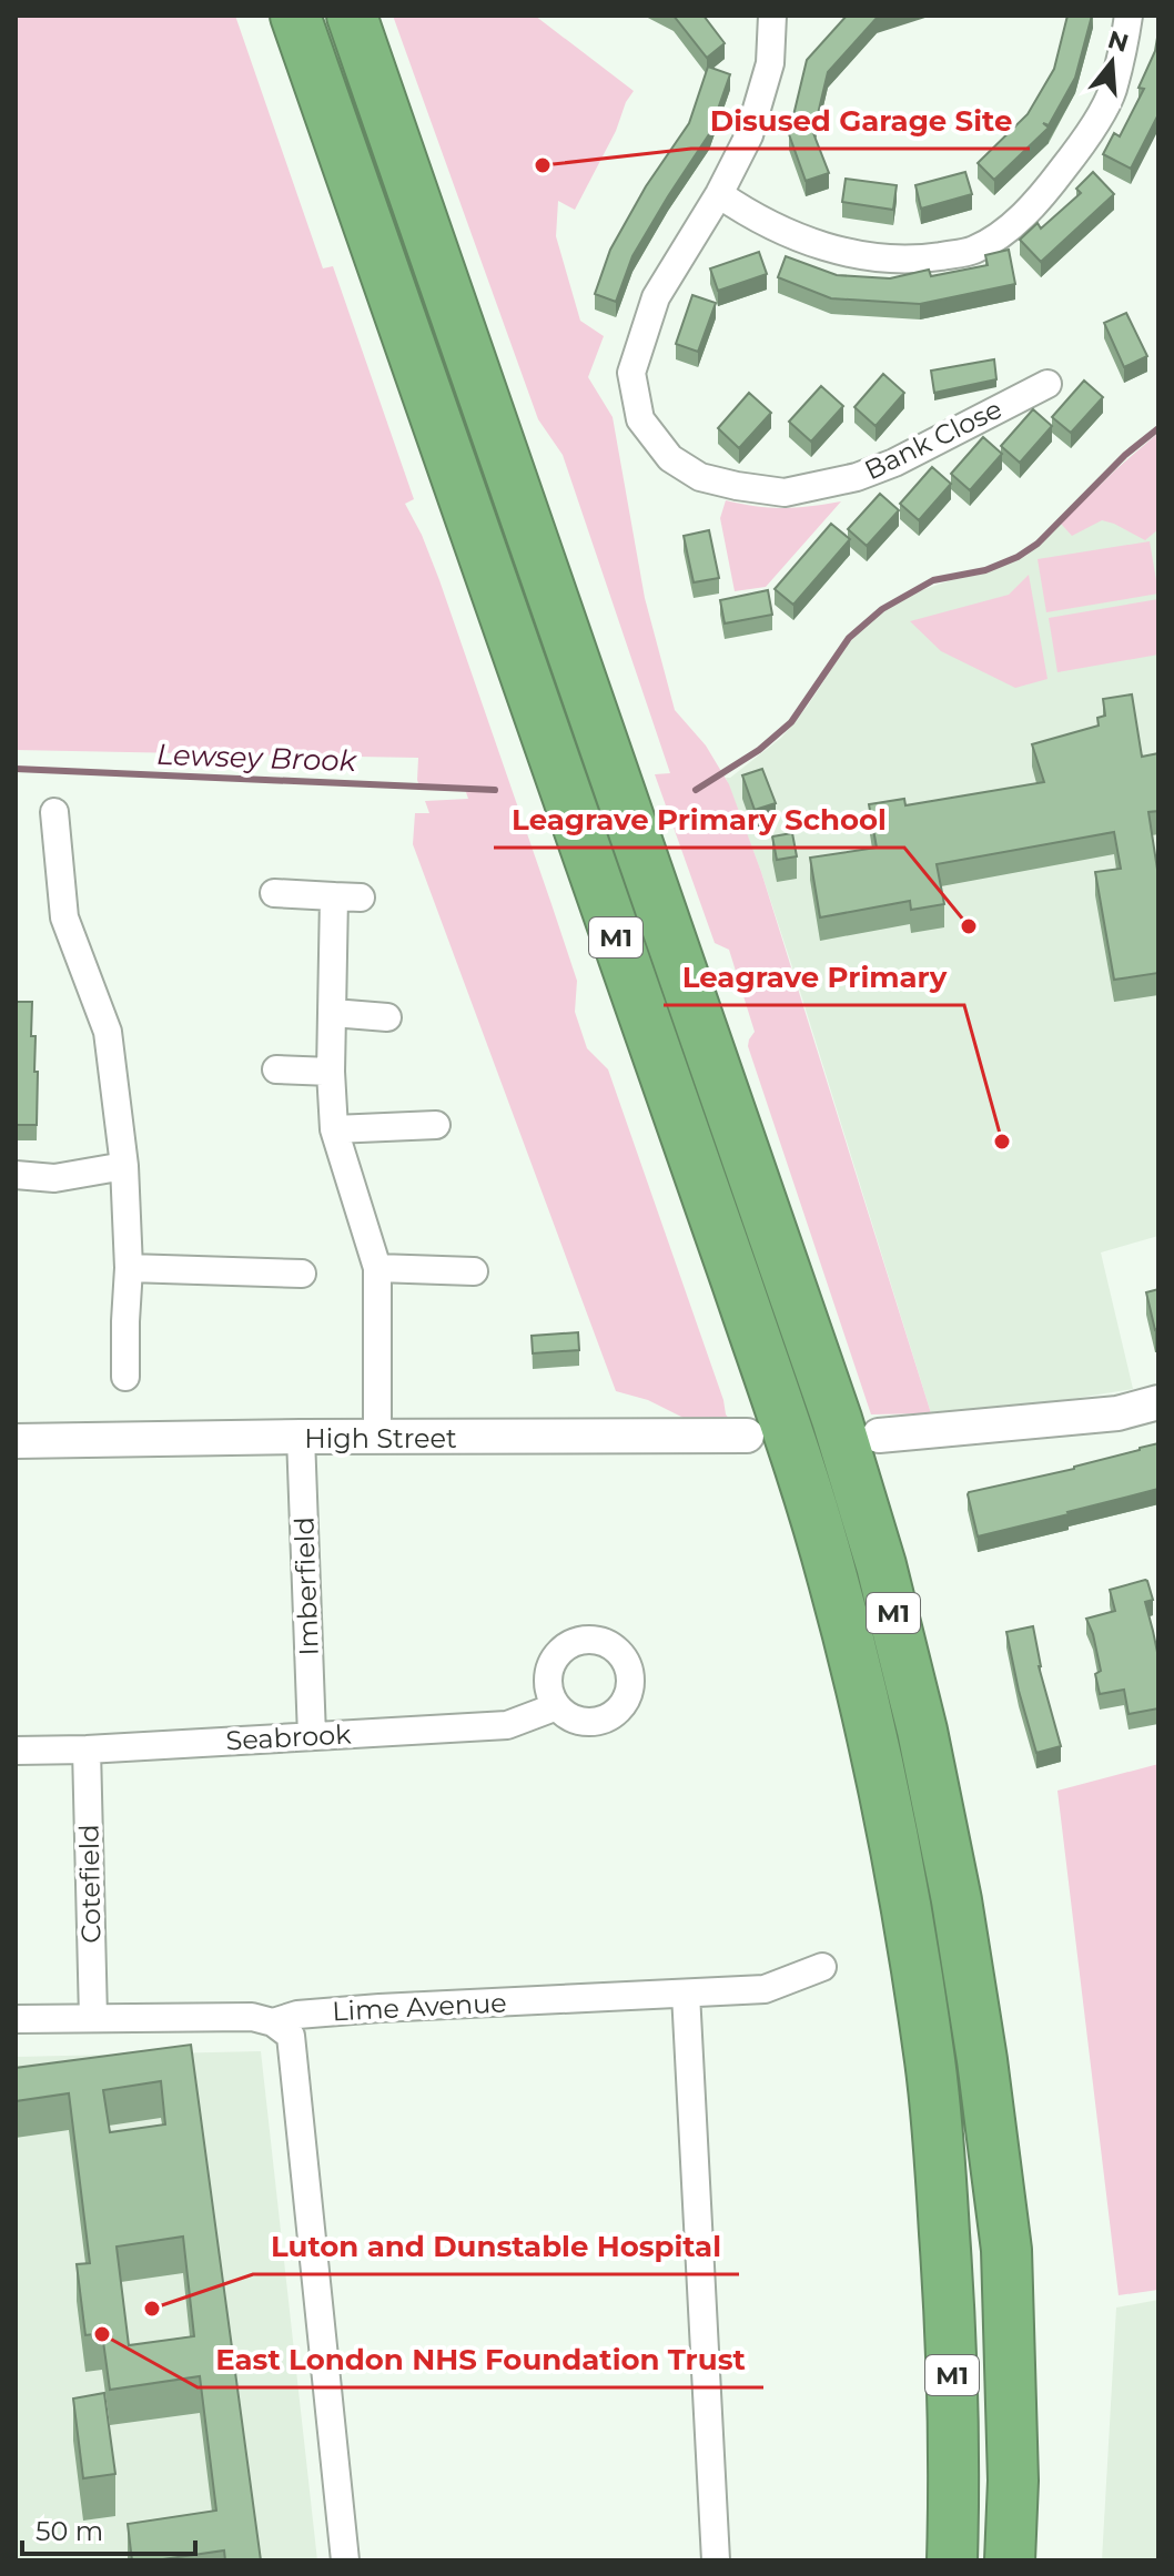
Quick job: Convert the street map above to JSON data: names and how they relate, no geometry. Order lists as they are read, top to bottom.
{
  "streets": {
    "highway": ["M1"],
    "street": [
      "Bank Close",
      "High Street",
      "Imberfield",
      "Seabrook",
      "Cotefield",
      "Lime Avenue"
    ]
  },
  "crossings": [
    ["High Street", "Imberfield"],
    ["Imberfield", "Seabrook"],
    ["Seabrook", "Cotefield"],
    ["Cotefield", "Lime Avenue"]
  ],
  "water": ["Lewsey Brook"],
  "places": [
    "Disused Garage Site",
    "Leagrave Primary School",
    "Leagrave Primary",
    "Luton and Dunstable Hospital",
    "East London NHS Foundation Trust"
  ],
  "scale_bar": "50 m",
  "north": "top"
}
